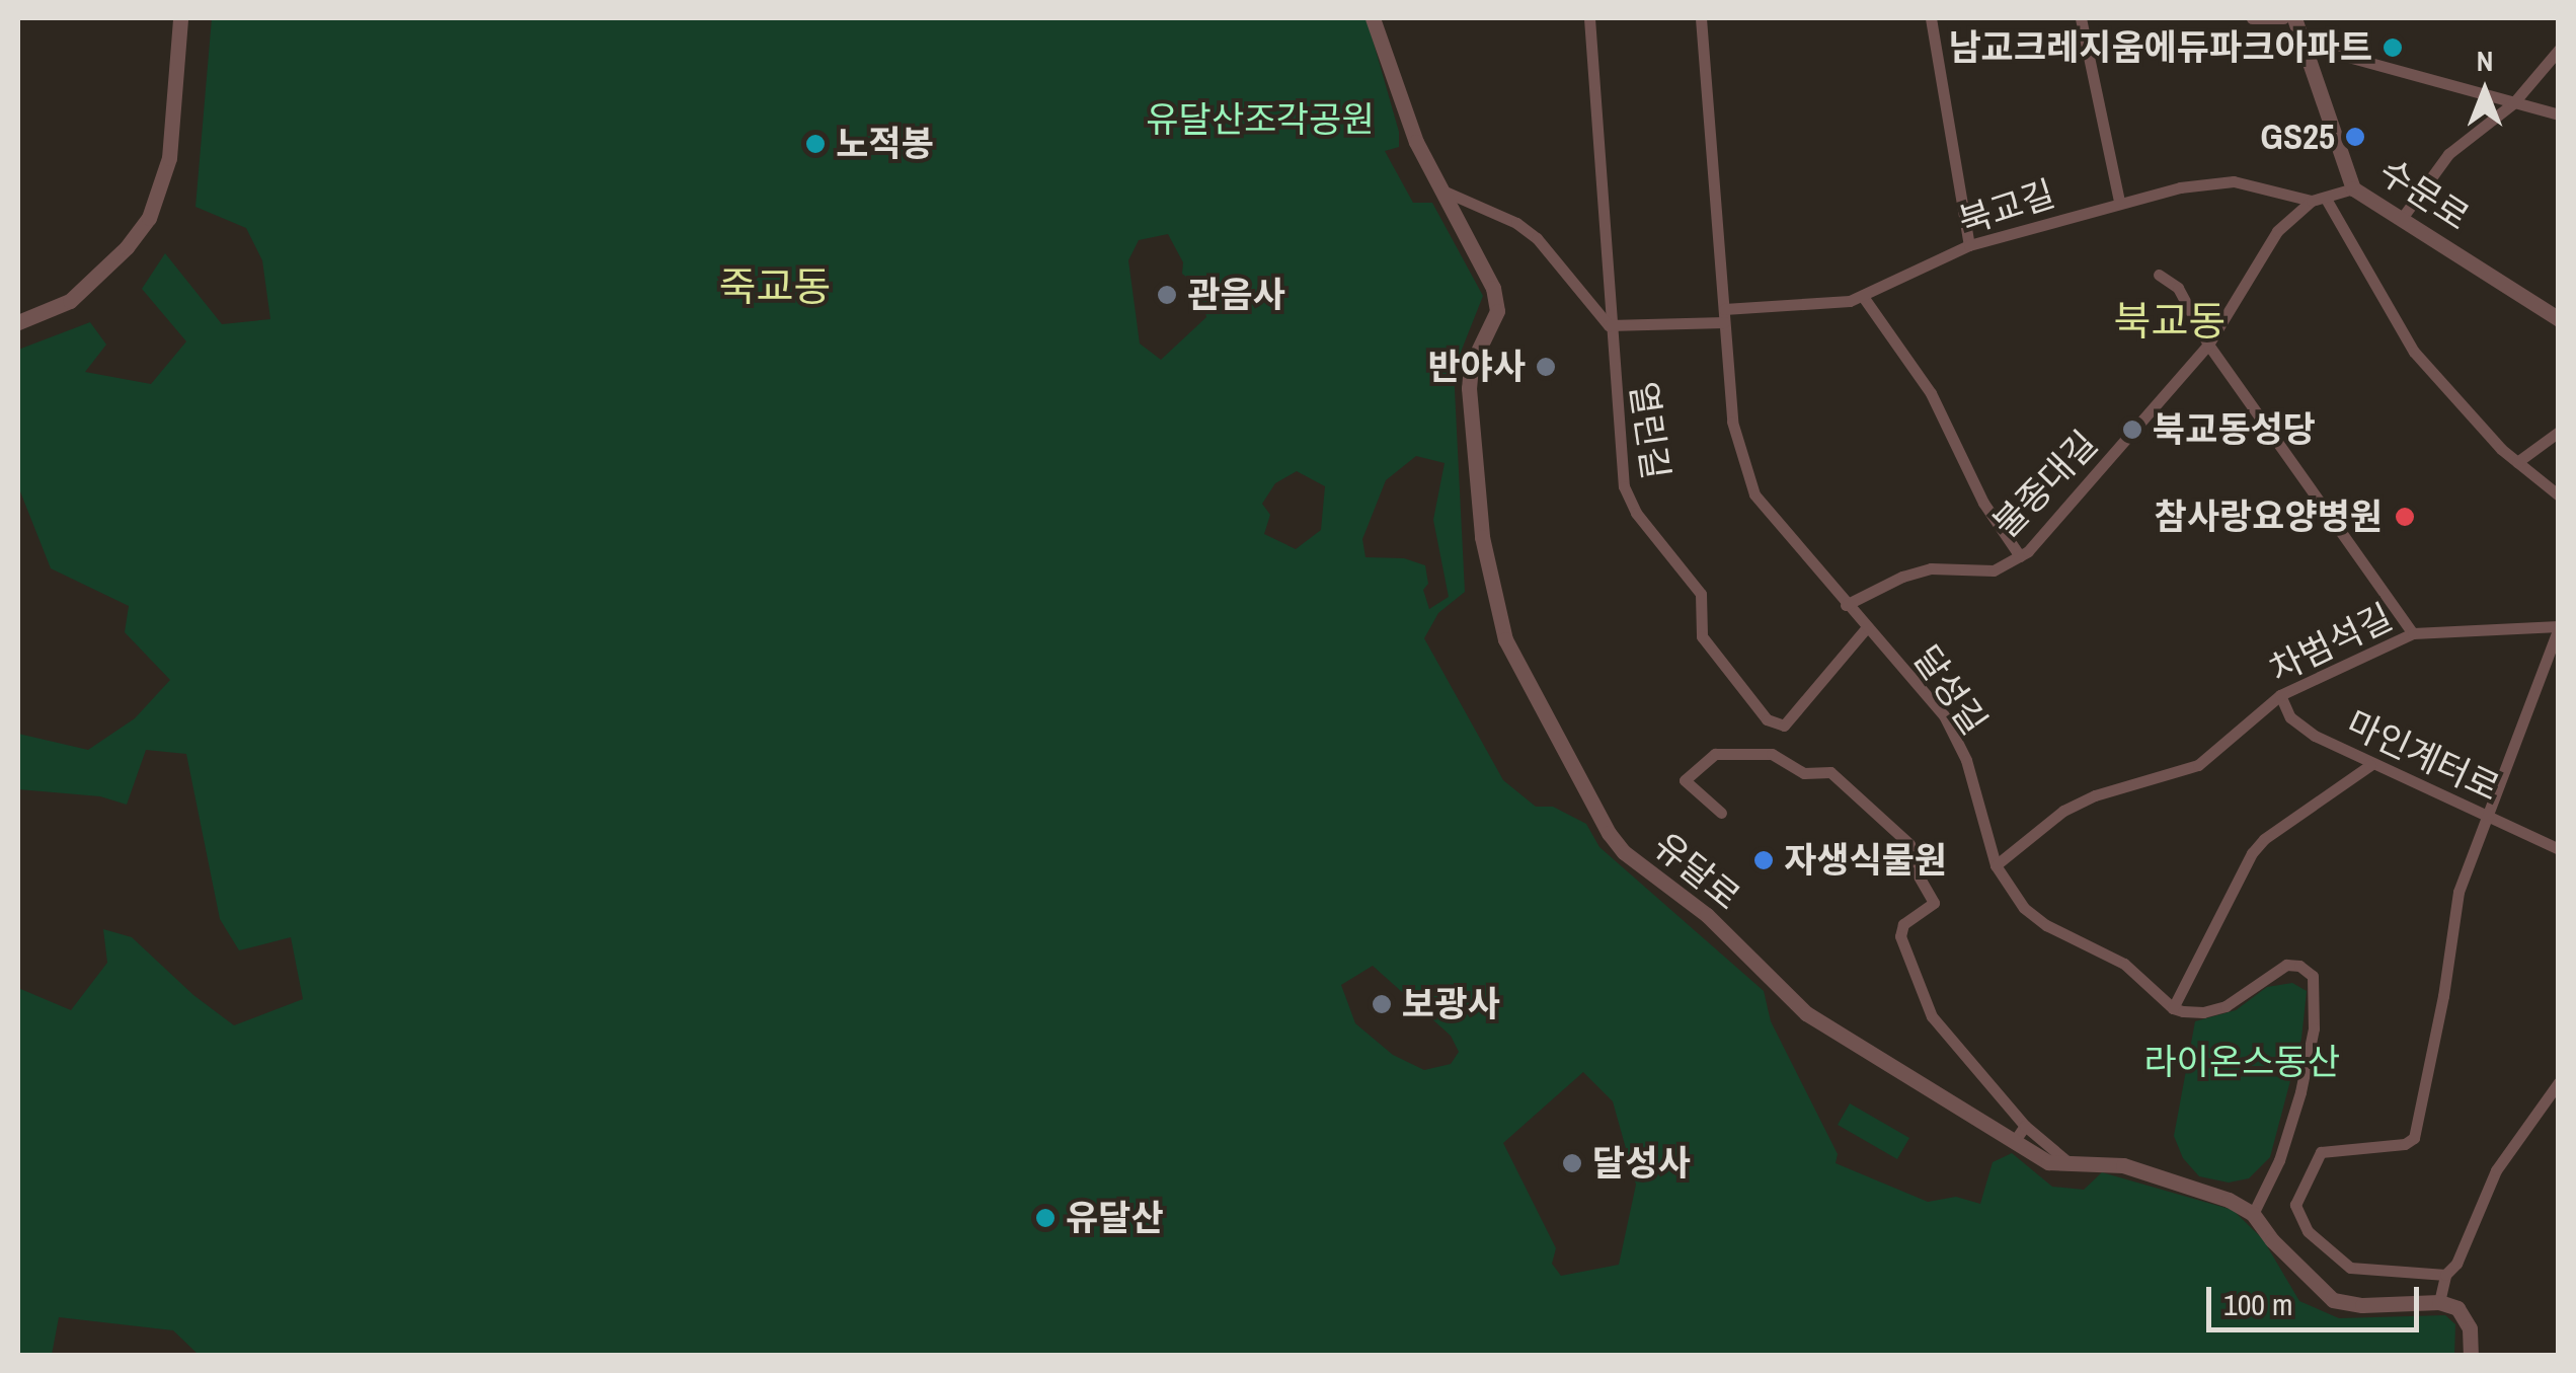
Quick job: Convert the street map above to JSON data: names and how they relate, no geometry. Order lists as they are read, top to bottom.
{
  "streets": {
    "street": [
      "수문로",
      "북교길",
      "열린길",
      "불종대길",
      "차범석길",
      "달성길",
      "마인계터로",
      "유달로"
    ]
  },
  "crossings": [
    ["북교길", "열린길"],
    ["북교길", "불종대길"],
    ["북교길", "달성길"],
    ["열린길", "달성길"],
    ["불종대길", "달성길"],
    ["차범석길", "달성길"],
    ["차범석길", "마인계터로"]
  ],
  "districts": ["죽교동", "북교동"],
  "parks": ["유달산조각공원", "라이온스동산"],
  "places": [
    "남교크레지움에듀파크아파트",
    "GS25",
    "노적봉",
    "관음사",
    "반야사",
    "북교동성당",
    "참사랑요양병원",
    "자생식물원",
    "보광사",
    "달성사",
    "유달산"
  ],
  "scale_bar": "100 m",
  "north": "top"
}
